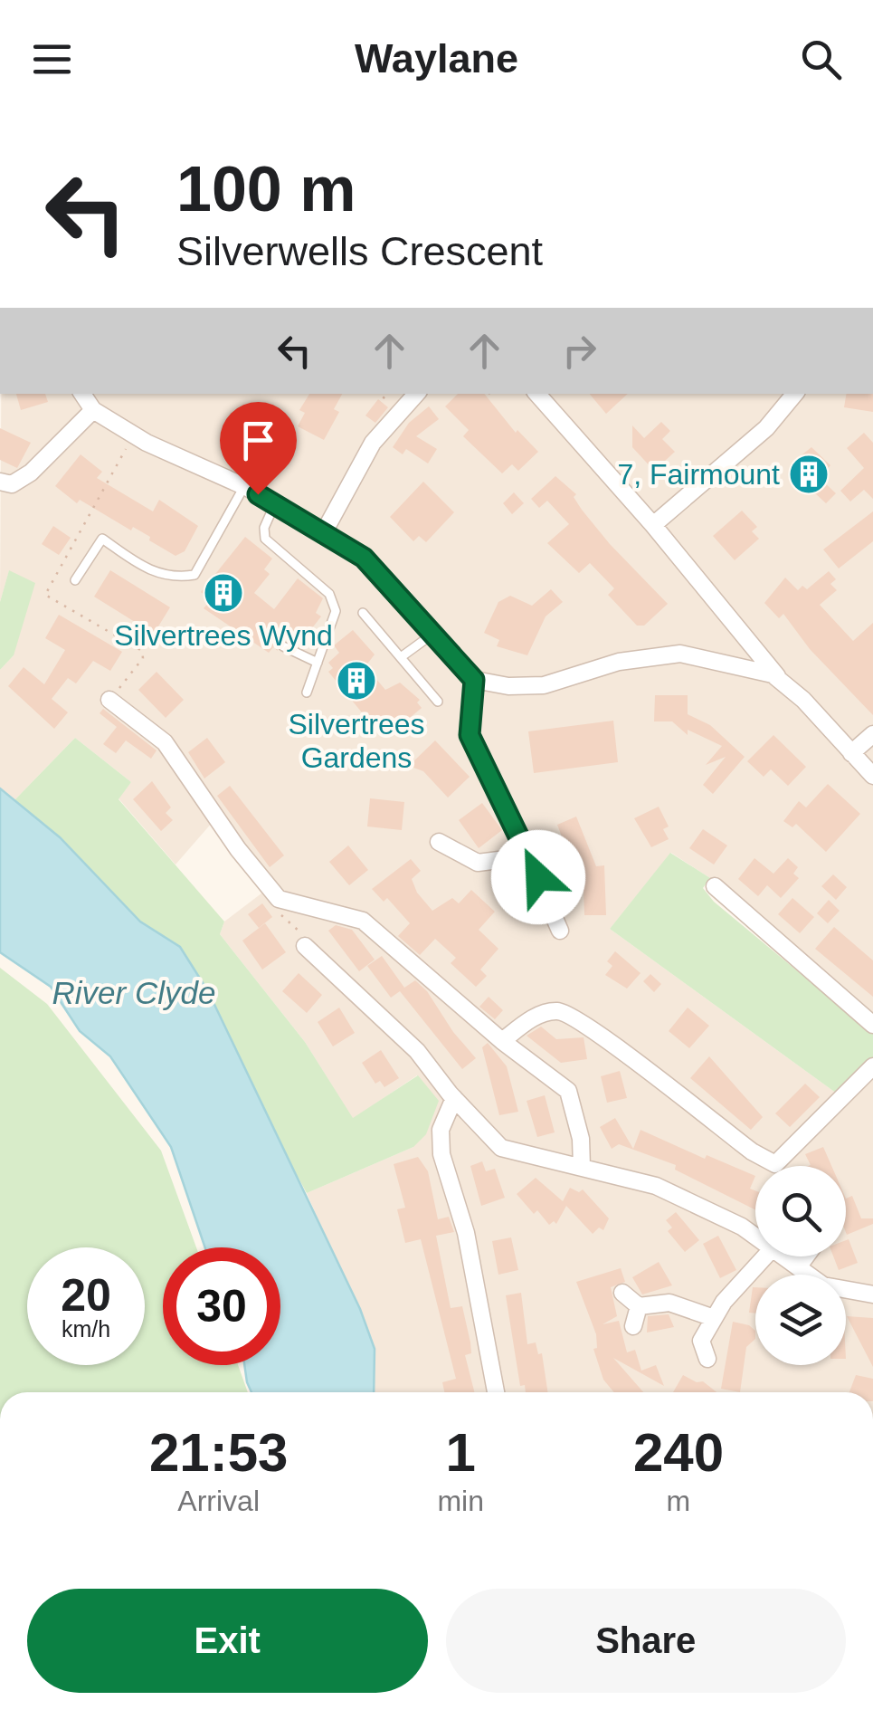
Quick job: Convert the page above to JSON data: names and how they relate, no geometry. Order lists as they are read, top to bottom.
{
  "water": ["River Clyde"],
  "places": {
    "building": ["7, Fairmount", "Silvertrees Wynd", "Silvertrees Gardens"]
  },
  "page": {
    "header": "Waylane",
    "turn": ["100 m", "Silverwells Crescent"],
    "speed": "20 km/h",
    "limit": "30",
    "eta": [
      "21:53",
      "Arrival",
      "1",
      "min",
      "240",
      "m"
    ],
    "buttons": ["Exit", "Share"]
  }
}
